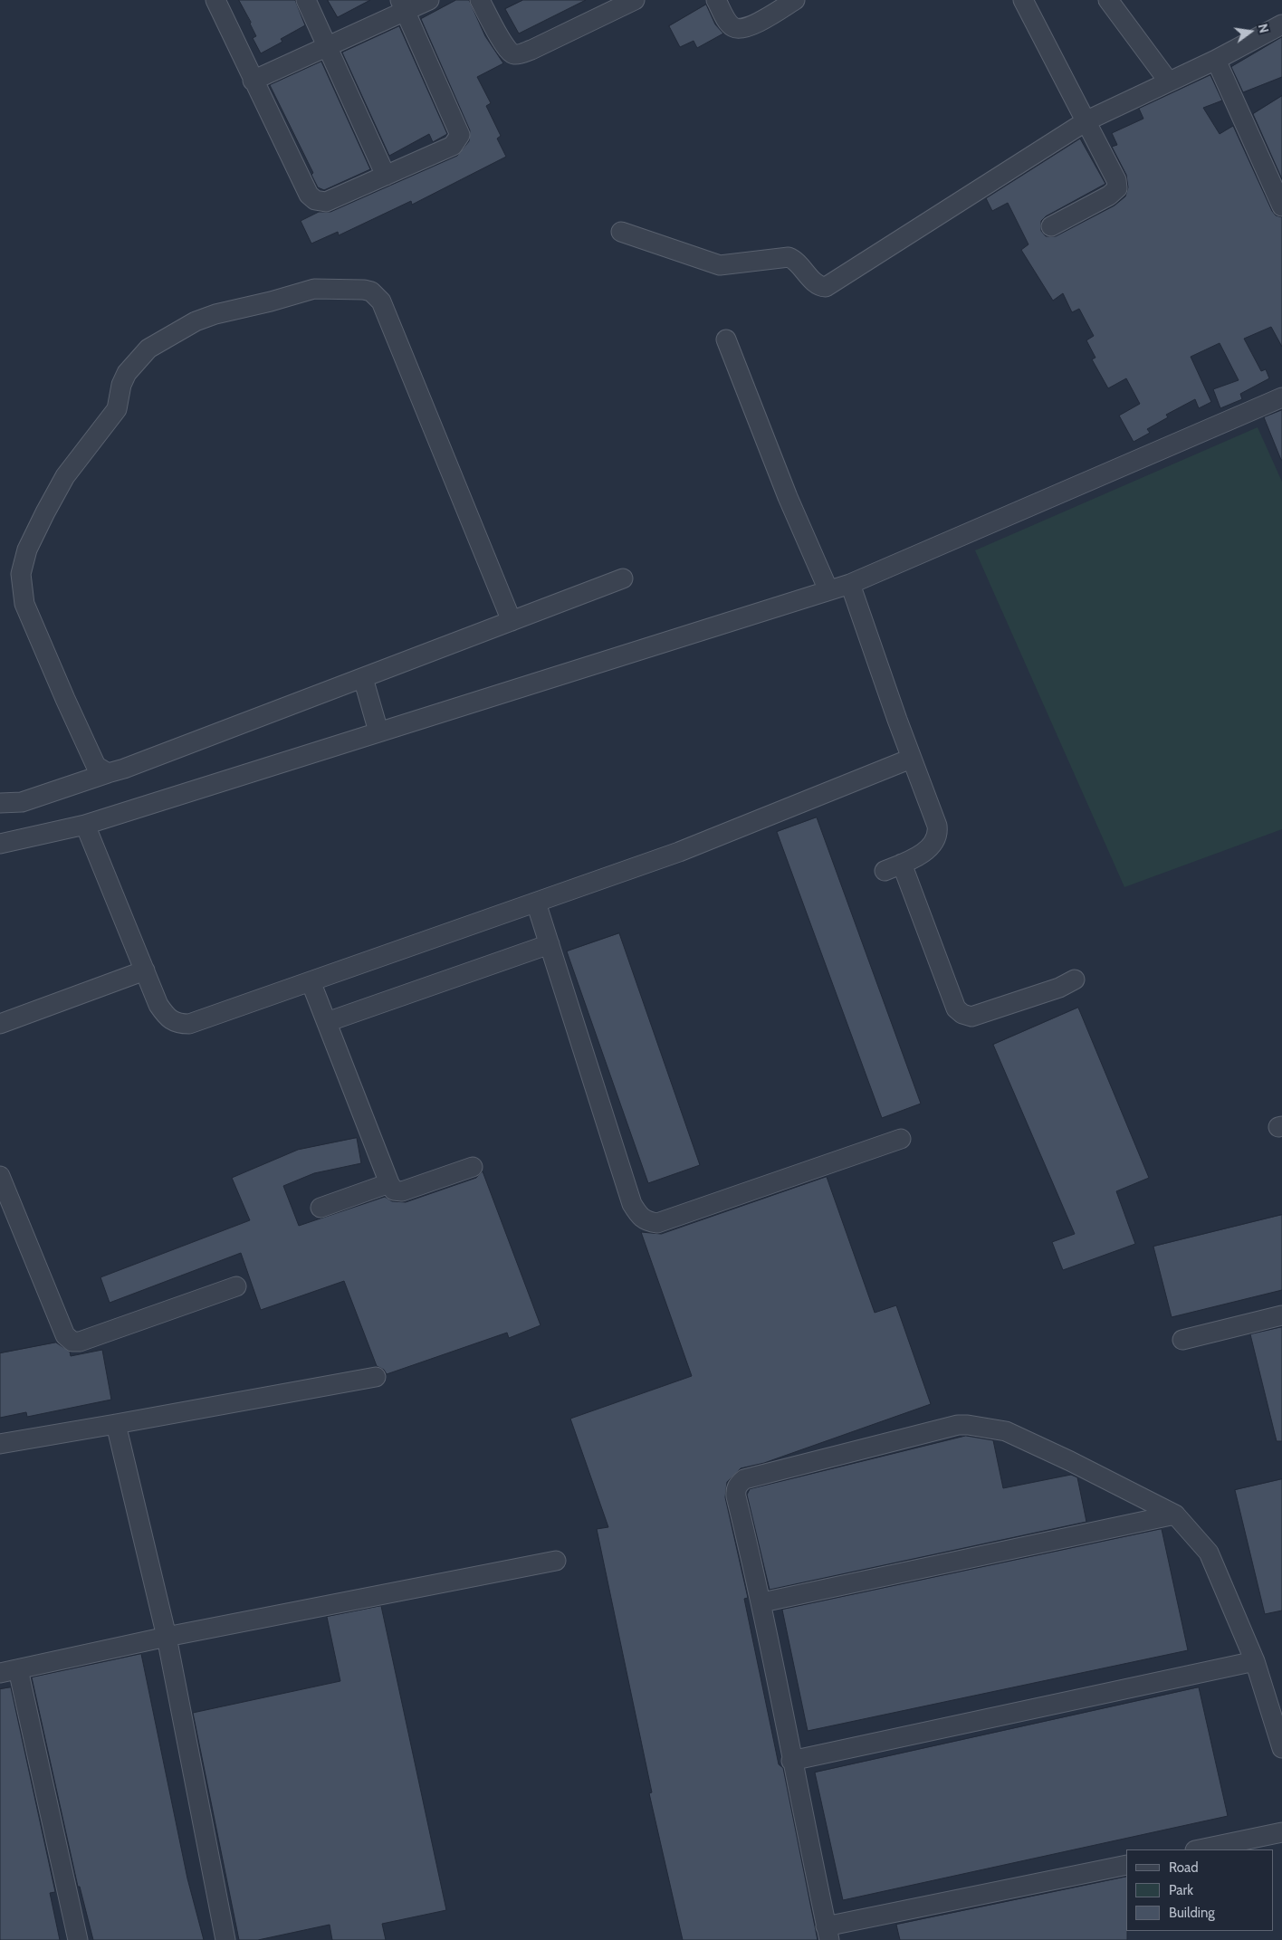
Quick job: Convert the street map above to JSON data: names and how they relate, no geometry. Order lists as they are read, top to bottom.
{
  "legend": ["Road", "Park", "Building"],
  "north": "right"
}
